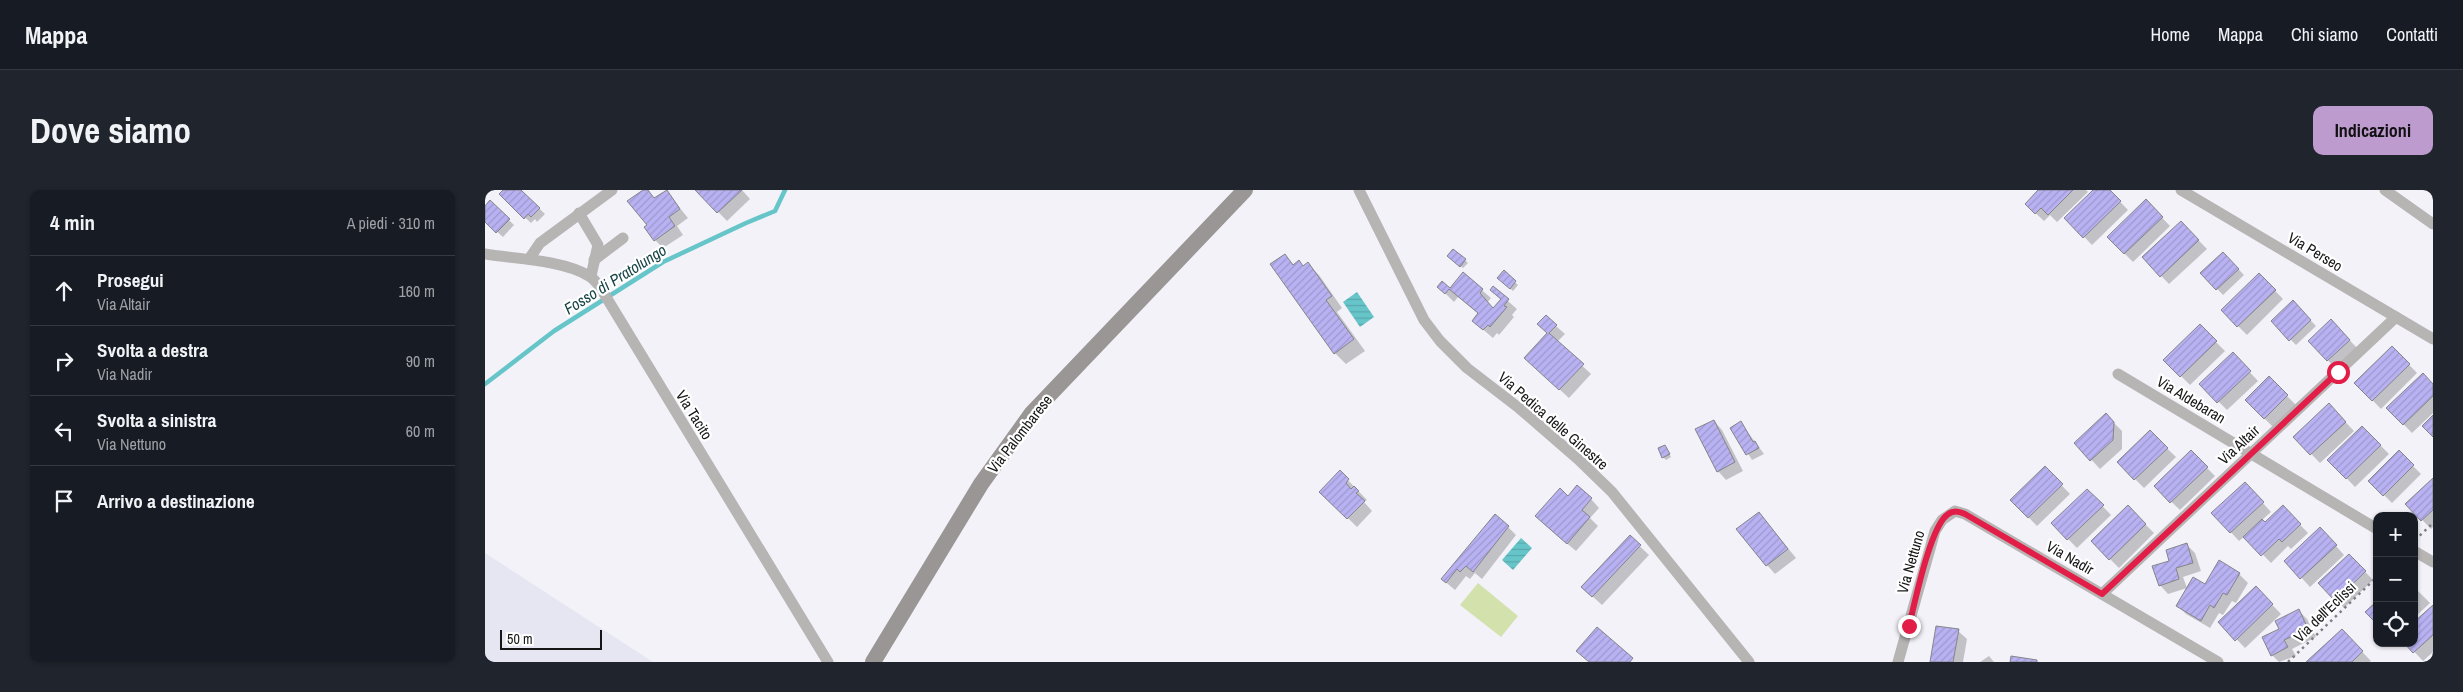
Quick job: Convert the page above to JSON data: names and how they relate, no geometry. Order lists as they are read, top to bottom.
{
  "streets": {
    "main road": ["Via Palombarese"],
    "street": [
      "Via Perseo",
      "Via Aldebaran",
      "Via Tacito",
      "Via Pedica delle Ginestre",
      "Via Altair",
      "Via Nadir",
      "Via Nettuno"
    ],
    "path": ["Via dell'Eclissi"]
  },
  "crossings": [
    ["Via Perseo", "Via Altair"],
    ["Via Aldebaran", "Via Altair"],
    ["Via Altair", "Via Nadir"],
    ["Via Nadir", "Via Nettuno"]
  ],
  "water": ["Fosso di Pratolungo"],
  "scale_bar": "50 m",
  "page": {
    "header": "Mappa",
    "nav": [
      "Home",
      "Mappa",
      "Chi siamo",
      "Contatti"
    ],
    "buttons": "Indicazioni",
    "title": "Dove siamo",
    "heading": ["4 min", "A piedi · 310 m"],
    "list": [
      ["Prosegui", "Via Altair", "160 m"],
      ["Svolta a destra", "Via Nadir", "90 m"],
      ["Svolta a sinistra", "Via Nettuno", "60 m"],
      "Arrivo a destinazione"
    ],
    "map_buttons": ["+", "−"],
    "scale": "50 m"
  }
}
